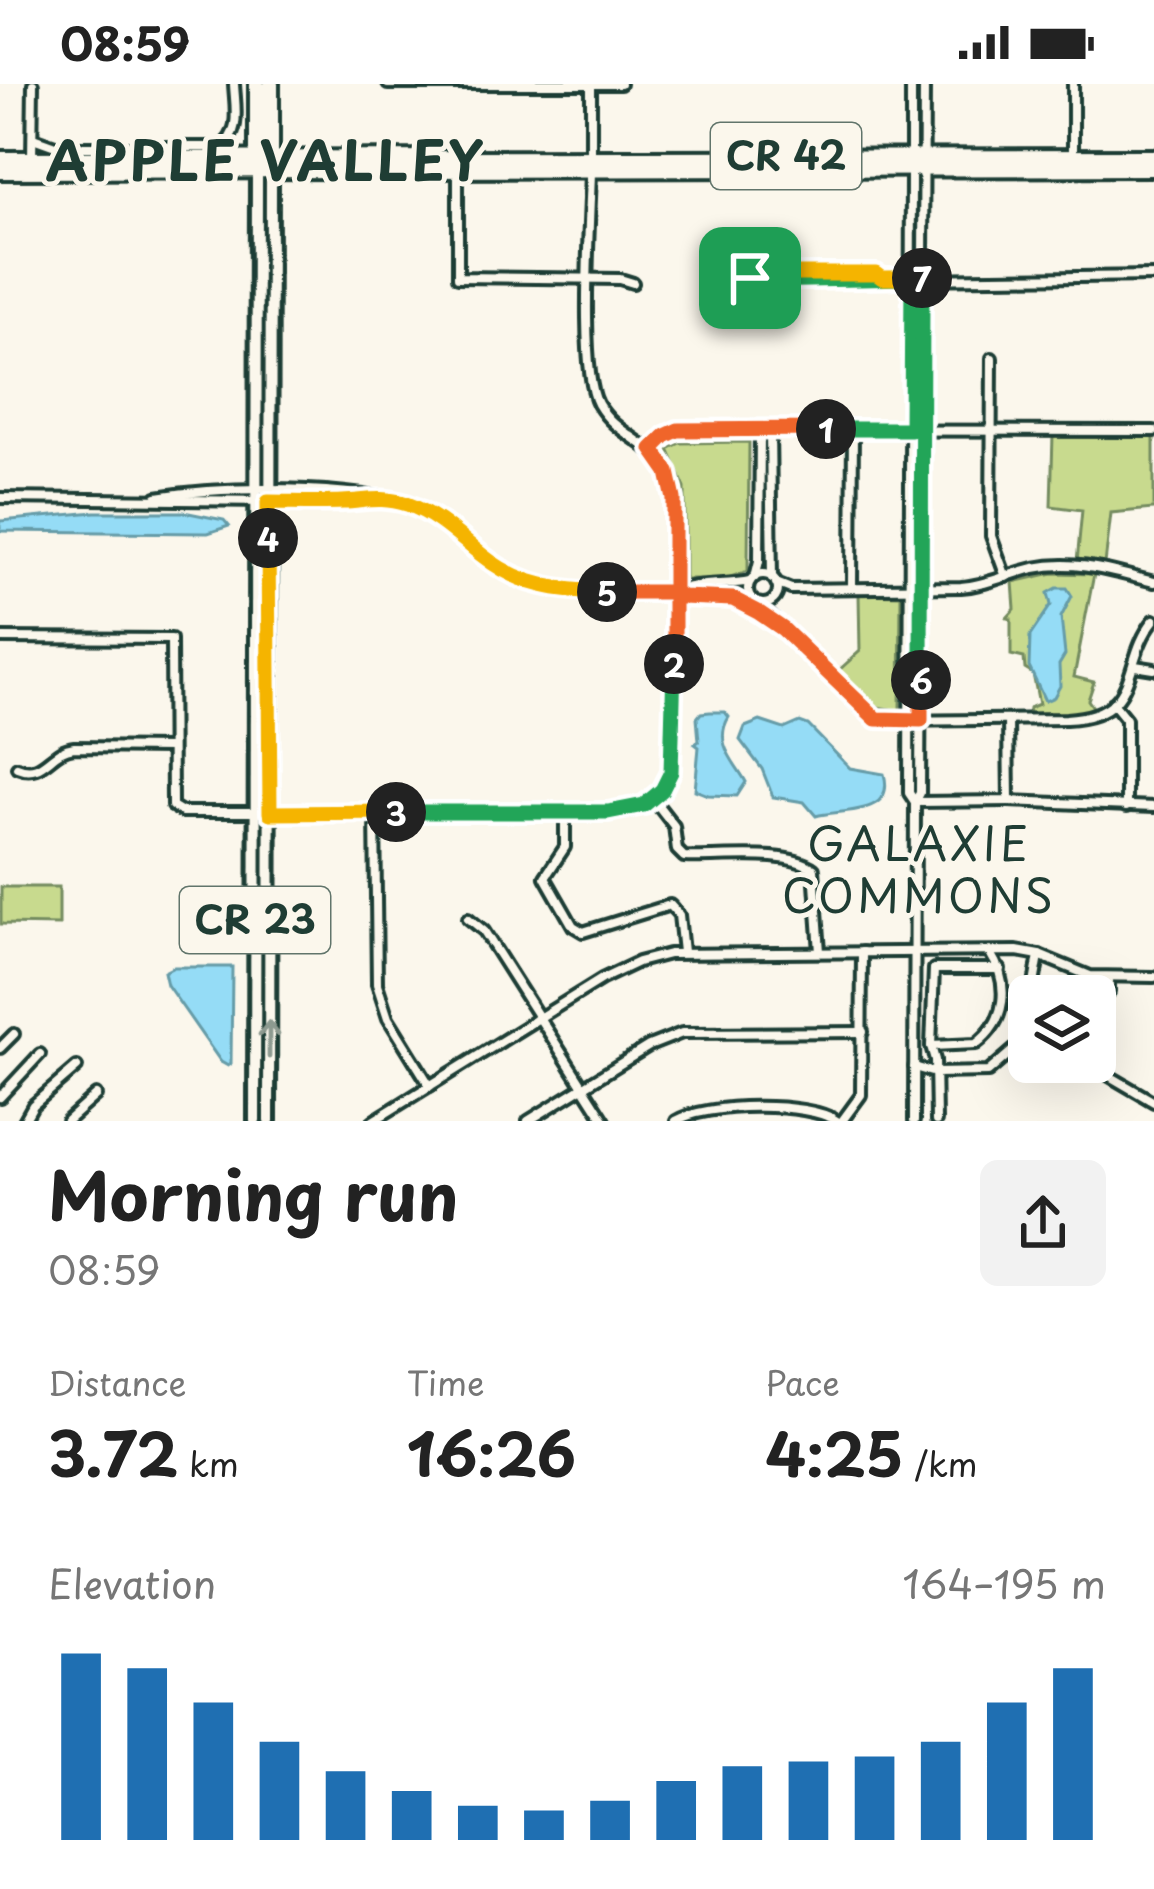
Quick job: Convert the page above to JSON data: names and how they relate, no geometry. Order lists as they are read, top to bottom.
{
  "streets": {
    "highway": ["CR 42", "CR 23"]
  },
  "crossings": [
    ["CR 42", "CR 23"]
  ],
  "districts": ["APPLE VALLEY", "GALAXIE COMMONS"],
  "page": {
    "status": "08:59",
    "pins": [
      "7",
      "1",
      "4",
      "5",
      "2",
      "6",
      "3"
    ],
    "heading": ["Morning run", "08:59"],
    "stats": [
      ["Distance", "3.72 km"],
      ["Time", "16:26"],
      ["Pace", "4:25 /km"]
    ],
    "chart": ["Elevation", "164–195 m"]
  }
}
